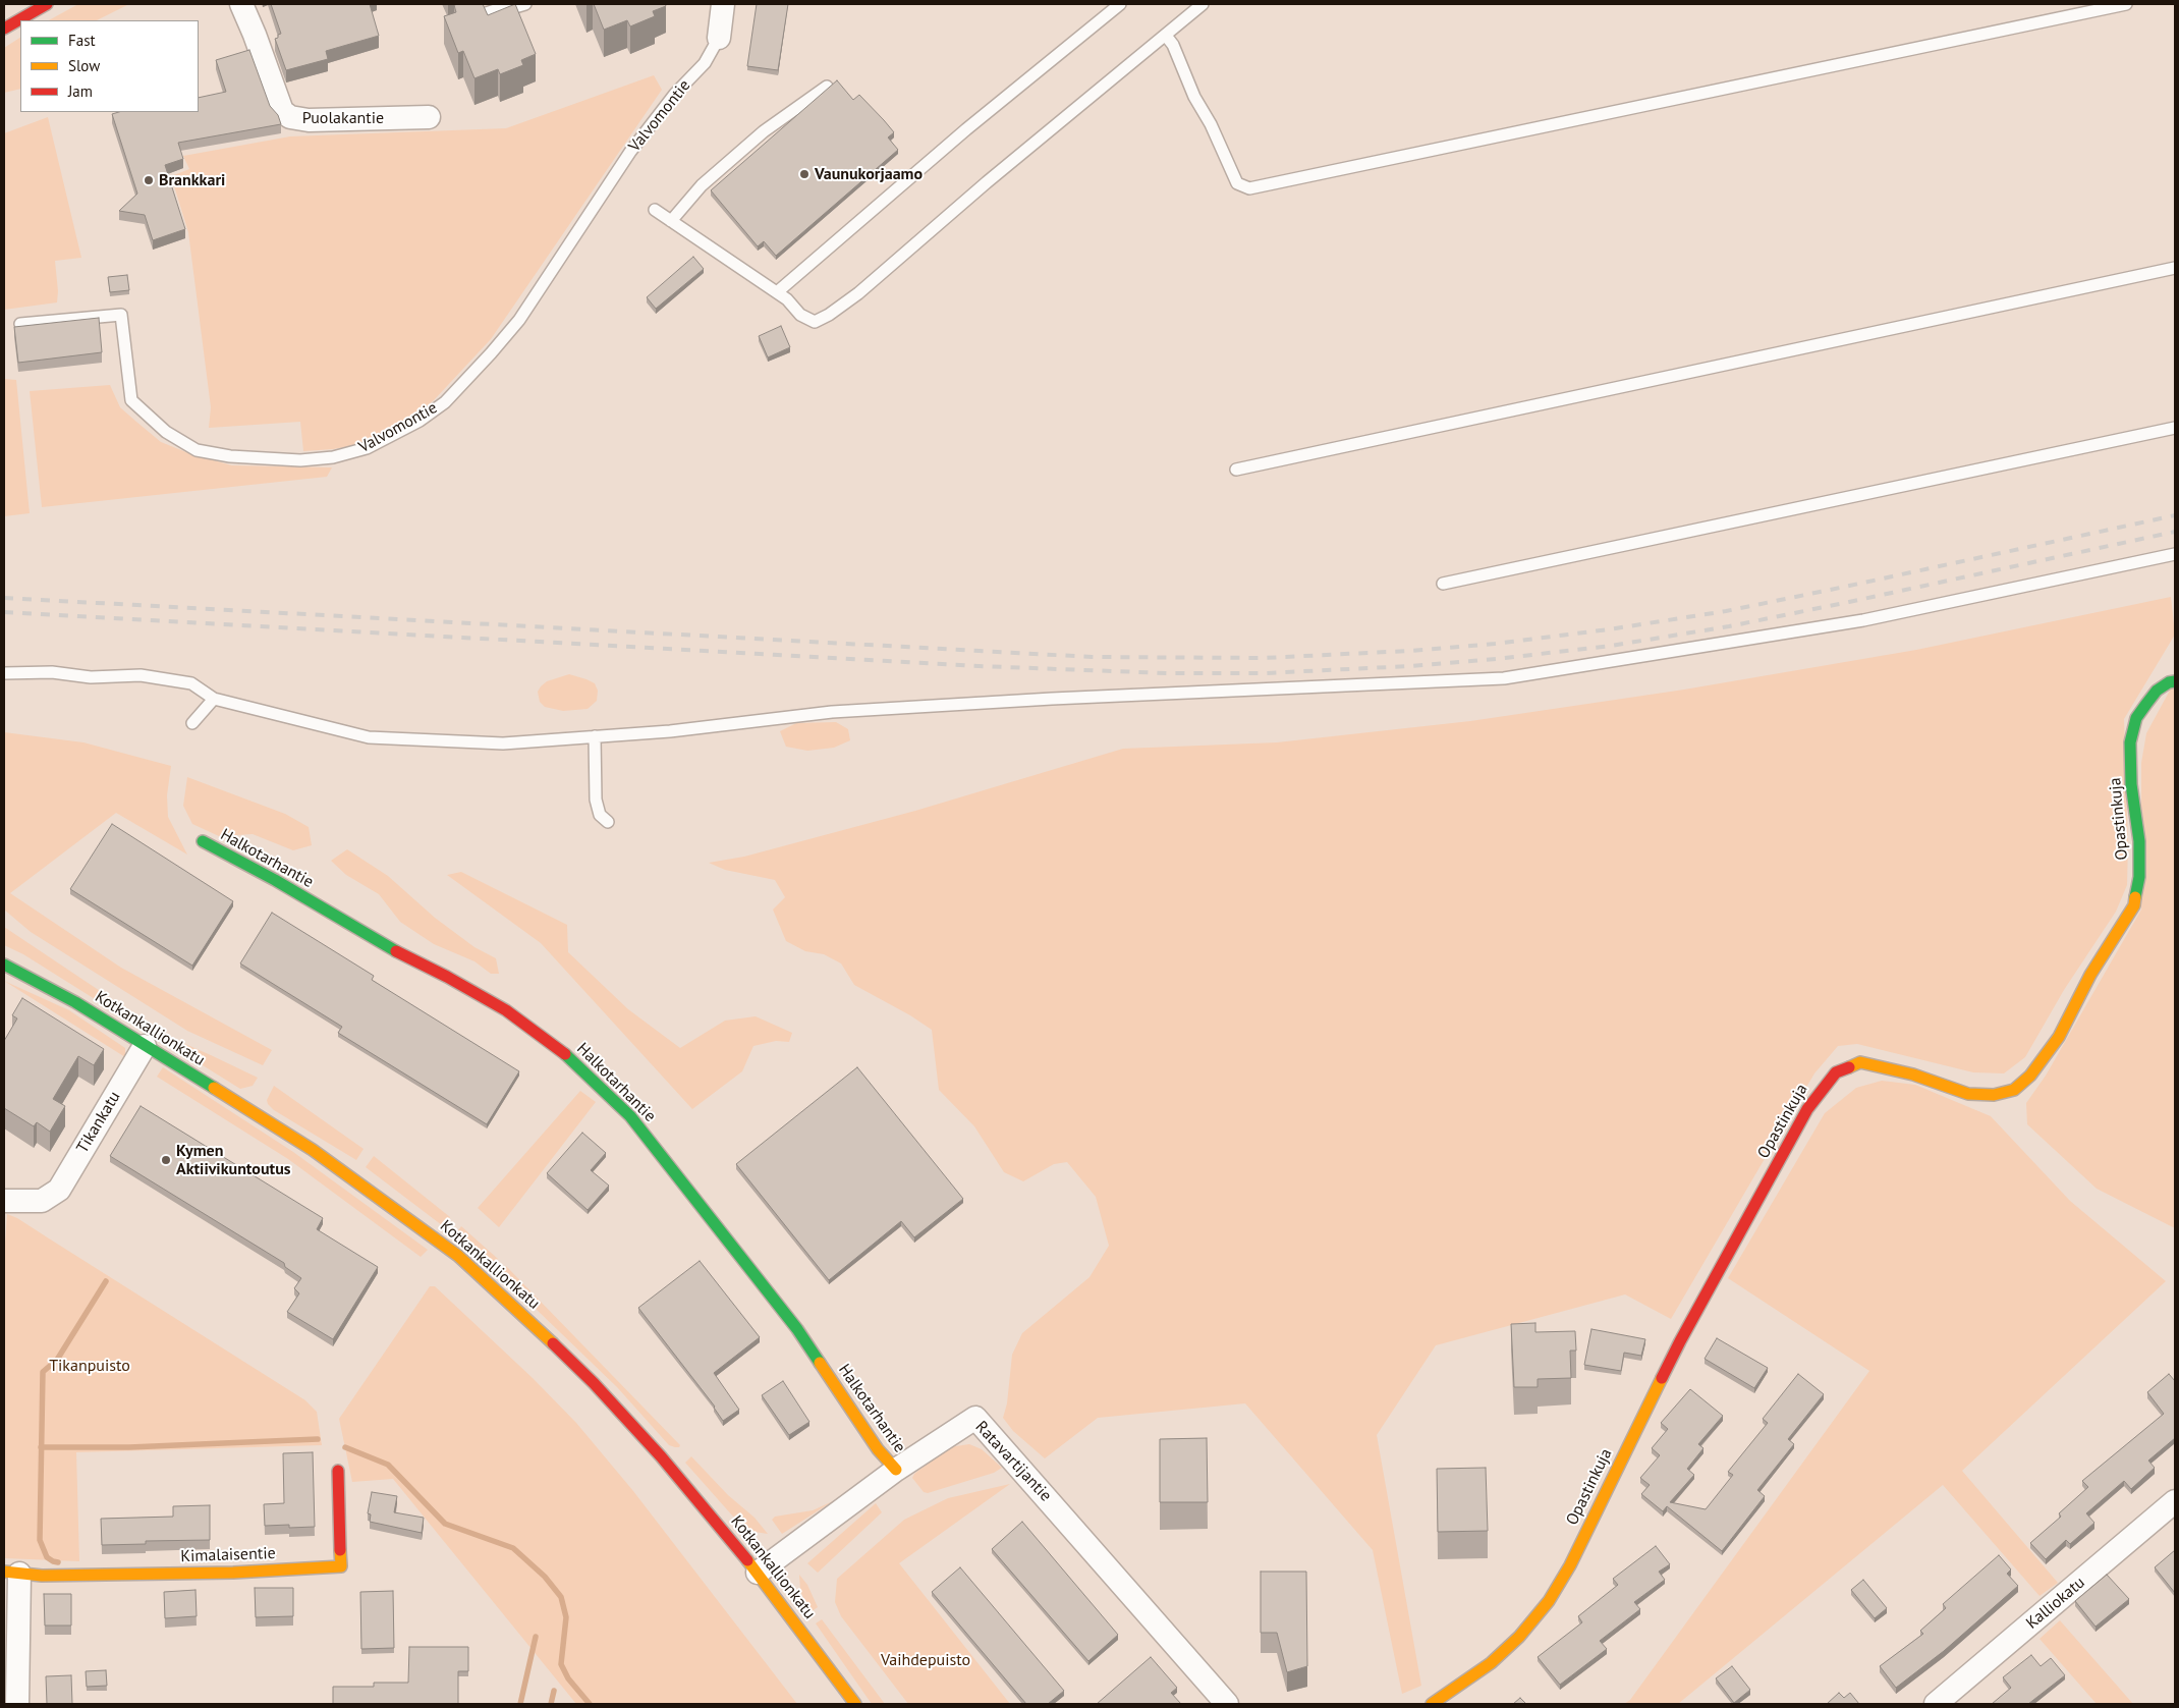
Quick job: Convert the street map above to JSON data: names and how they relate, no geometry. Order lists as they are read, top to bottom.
{
  "streets": {
    "street": [
      "Puolakantie",
      "Opastinkuja",
      "Halkotarhantie",
      "Kotkankallionkatu",
      "Tikankatu",
      "Ratavartijantie",
      "Kimalaisentie",
      "Kalliokatu"
    ],
    "lane": ["Valvomontie"]
  },
  "crossings": [
    ["Halkotarhantie", "Ratavartijantie"],
    ["Kotkankallionkatu", "Tikankatu"],
    ["Kotkankallionkatu", "Ratavartijantie"]
  ],
  "parks": ["Tikanpuisto", "Vaihdepuisto"],
  "places": ["Vaunukorjaamo", "Brankkari", "Kymen Aktiivikuntoutus"],
  "legend": ["Fast", "Slow", "Jam"]
}
